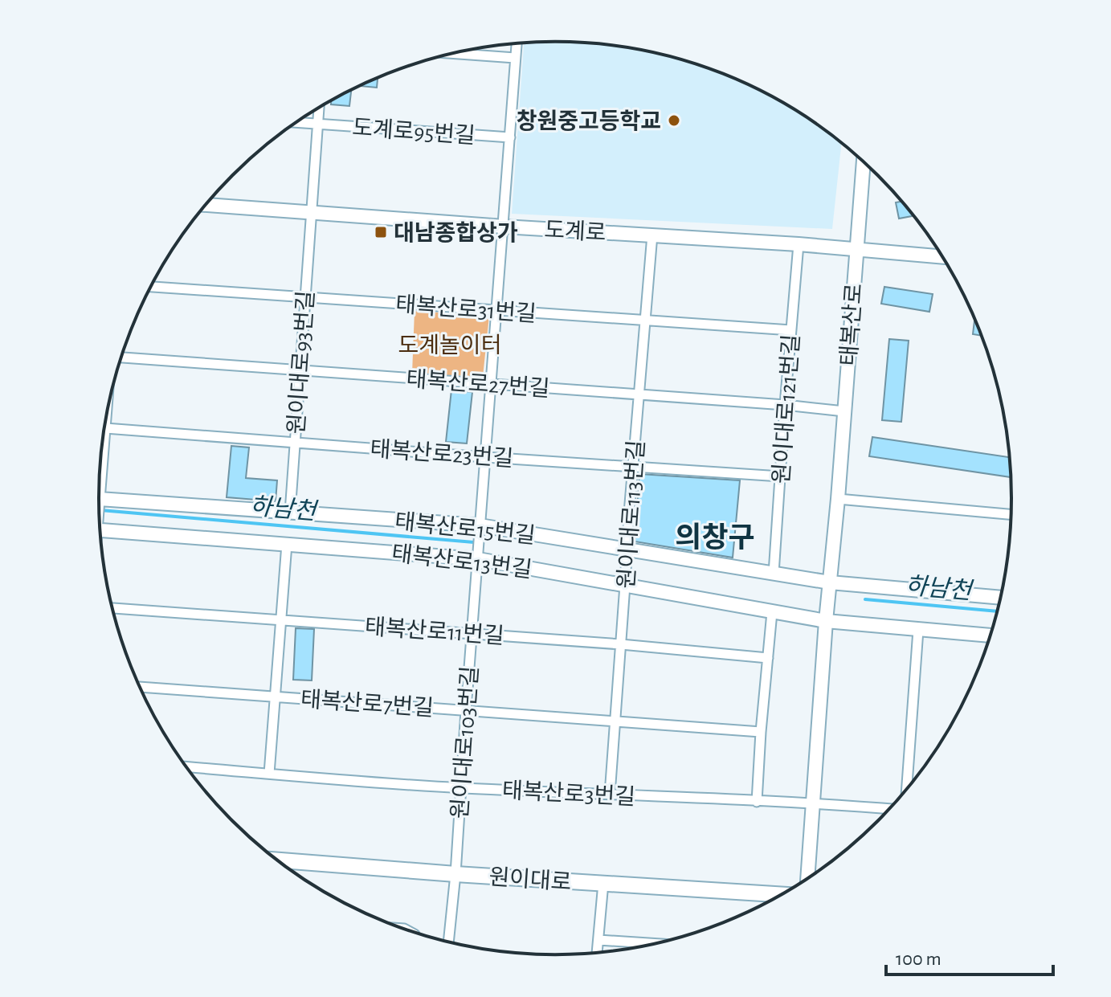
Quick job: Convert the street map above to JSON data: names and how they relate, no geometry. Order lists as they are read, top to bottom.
{
  "streets": {
    "main road": ["원이대로"],
    "street": [
      "도계로95번길",
      "도계로",
      "태복산로31번길",
      "태복산로",
      "원이대로93번길",
      "태복산로27번길",
      "원이대로121번길",
      "태복산로23번길",
      "원이대로113번길",
      "태복산로15번길",
      "태복산로13번길",
      "태복산로11번길",
      "태복산로7번길",
      "원이대로103번길",
      "태복산로3번길"
    ]
  },
  "crossings": [
    ["도계로95번길", "원이대로103번길"],
    ["도계로", "태복산로"],
    ["도계로", "원이대로93번길"],
    ["도계로", "원이대로121번길"],
    ["도계로", "원이대로113번길"],
    ["도계로", "원이대로103번길"],
    ["태복산로31번길", "원이대로93번길"],
    ["태복산로31번길", "원이대로121번길"],
    ["태복산로31번길", "원이대로113번길"],
    ["태복산로31번길", "원이대로103번길"],
    ["태복산로", "태복산로27번길"],
    ["태복산로", "태복산로15번길"],
    ["태복산로", "태복산로13번길"],
    ["원이대로93번길", "태복산로27번길"],
    ["원이대로93번길", "태복산로23번길"],
    ["원이대로93번길", "태복산로15번길"],
    ["태복산로27번길", "원이대로121번길"],
    ["태복산로27번길", "원이대로113번길"],
    ["태복산로27번길", "원이대로103번길"],
    ["원이대로121번길", "태복산로23번길"],
    ["원이대로121번길", "태복산로15번길"],
    ["태복산로23번길", "원이대로113번길"],
    ["태복산로23번길", "원이대로103번길"],
    ["원이대로113번길", "태복산로15번길"],
    ["원이대로113번길", "태복산로13번길"],
    ["원이대로113번길", "태복산로11번길"],
    ["원이대로113번길", "태복산로7번길"],
    ["원이대로113번길", "태복산로3번길"],
    ["태복산로15번길", "원이대로103번길"],
    ["태복산로13번길", "원이대로103번길"],
    ["태복산로11번길", "원이대로103번길"],
    ["태복산로7번길", "원이대로103번길"],
    ["원이대로103번길", "태복산로3번길"],
    ["원이대로103번길", "원이대로"]
  ],
  "districts": ["의창구"],
  "water": ["하남천"],
  "parks": ["도계놀이터"],
  "places": {
    "other": ["창원중고등학교"],
    "transit": ["대남종합상가"]
  },
  "scale_bar": "100 m"
}
